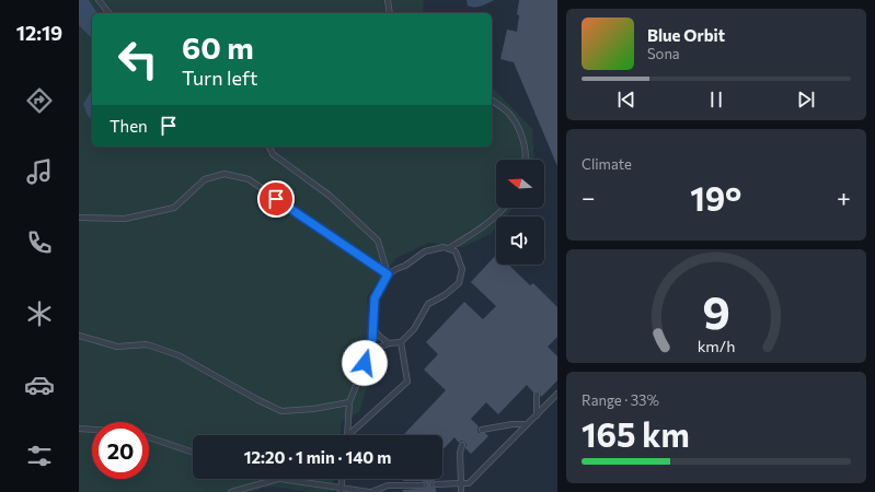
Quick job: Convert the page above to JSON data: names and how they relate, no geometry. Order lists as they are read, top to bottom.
{
  "north": "left",
  "page": {
    "tabs": "12:19",
    "turn": ["60 m", "Turn left"],
    "song": ["Blue Orbit", "Sona"],
    "then": "Then",
    "tile": [
      "Climate",
      ["Range · 33%", "165 km"]
    ],
    "heat": ["−", "19°", "+"],
    "limit": "20",
    "trip": "12:20 · 1 min · 140 m",
    "gauge": ["9", "km/h"]
  }
}
